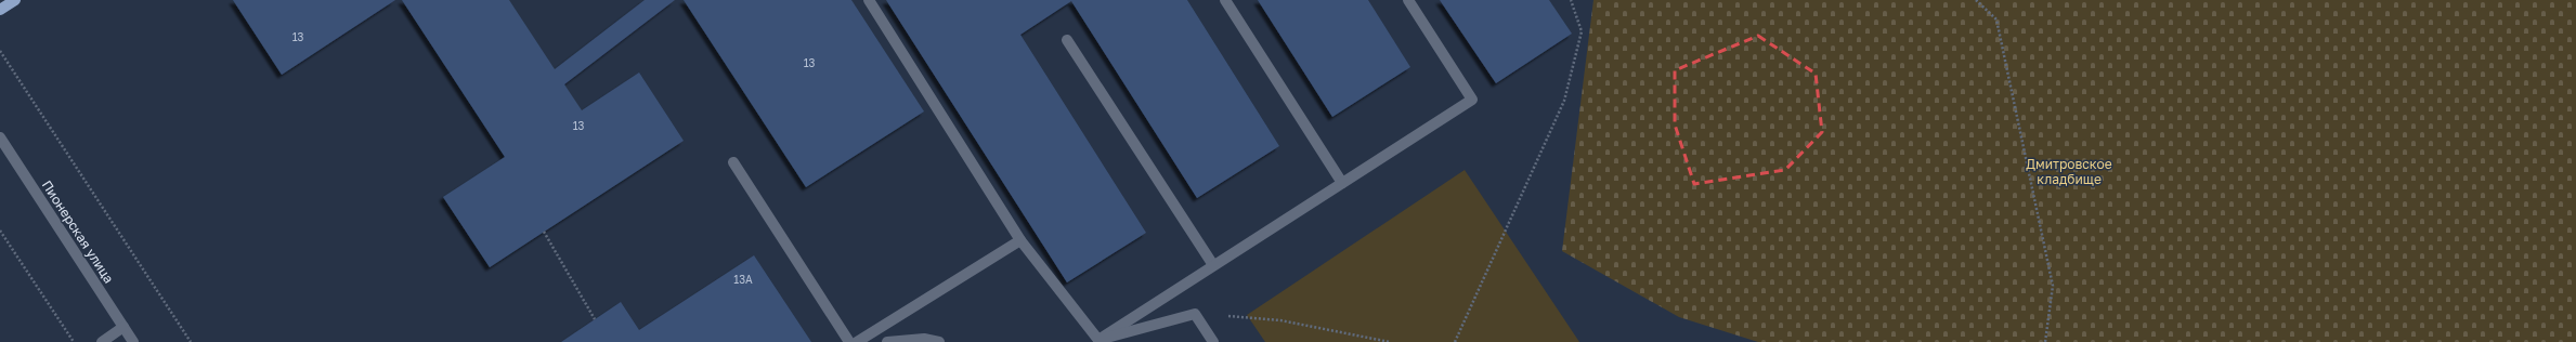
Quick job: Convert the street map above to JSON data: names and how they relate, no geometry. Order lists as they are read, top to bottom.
{
  "streets": {
    "street": ["Пионерская улица"]
  },
  "parks": ["Дмитровское кладбище"],
  "house_numbers": [
    "13",
    "13",
    "13",
    "13А"
  ]
}
